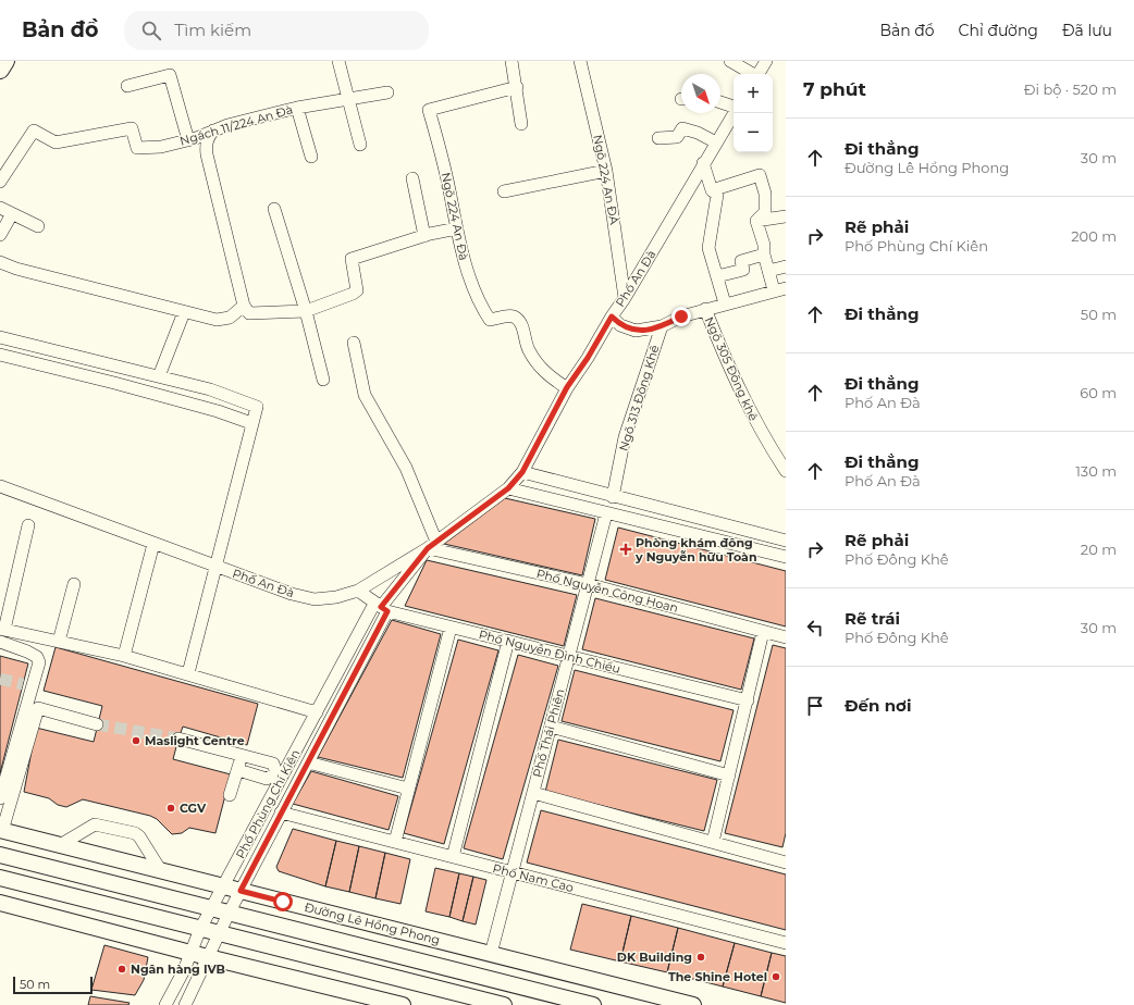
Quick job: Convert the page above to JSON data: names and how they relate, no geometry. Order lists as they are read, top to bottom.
{
  "streets": {
    "main road": ["Đường Lê Hồng Phong"],
    "street": [
      "Ngách 11/224 An Đà",
      "Ngõ 224 An ĐÀ",
      "Ngõ 224 An Đà",
      "Phố An Đà",
      "Ngõ 305 Đông khê",
      "Ngõ 313 Đông Khê",
      "Phố Nguyễn Công Hoan",
      "Phố Nguyễn Đình Chiểu",
      "Phố Thái Phiên",
      "Phố Phùng Chí Kiên",
      "Phố Nam Cao"
    ]
  },
  "crossings": [
    ["Ngõ 224 An ĐÀ", "Phố An Đà"],
    ["Ngõ 224 An Đà", "Phố An Đà"],
    ["Phố An Đà", "Phố Nguyễn Công Hoan"],
    ["Phố An Đà", "Phố Nguyễn Đình Chiểu"],
    ["Phố Nguyễn Công Hoan", "Phố Thái Phiên"],
    ["Phố Nguyễn Đình Chiểu", "Phố Thái Phiên"],
    ["Phố Nguyễn Đình Chiểu", "Phố Phùng Chí Kiên"],
    ["Phố Thái Phiên", "Phố Nam Cao"],
    ["Phố Thái Phiên", "Đường Lê Hồng Phong"],
    ["Phố Phùng Chí Kiên", "Phố Nam Cao"],
    ["Phố Phùng Chí Kiên", "Đường Lê Hồng Phong"]
  ],
  "places": {
    "health": ["Phòng khám đông y Nguyễn hữu Toàn"],
    "other": [
      "Maslight Centre",
      "CGV",
      "DK Building",
      "Ngân hàng IVB",
      "The Shine Hotel"
    ]
  },
  "scale_bar": "50 m",
  "north": "bottom right",
  "page": {
    "header": "Bản đồ",
    "search": "Tìm kiếm",
    "nav": ["Bản đồ", "Chỉ đường", "Đã lưu"],
    "heading": ["7 phút", "Đi bộ · 520 m"],
    "map_buttons": ["+", "−"],
    "list": [
      ["Đi thẳng", "Đường Lê Hồng Phong", "30 m"],
      ["Rẽ phải", "Phố Phùng Chí Kiên", "200 m"],
      ["Đi thẳng", "50 m"],
      ["Đi thẳng", "Phố An Đà", "60 m"],
      ["Đi thẳng", "Phố An Đà", "130 m"],
      ["Rẽ phải", "Phố Đông Khê", "20 m"],
      ["Rẽ trái", "Phố Đông Khê", "30 m"],
      "Đến nơi"
    ],
    "scale": "50 m"
  }
}
